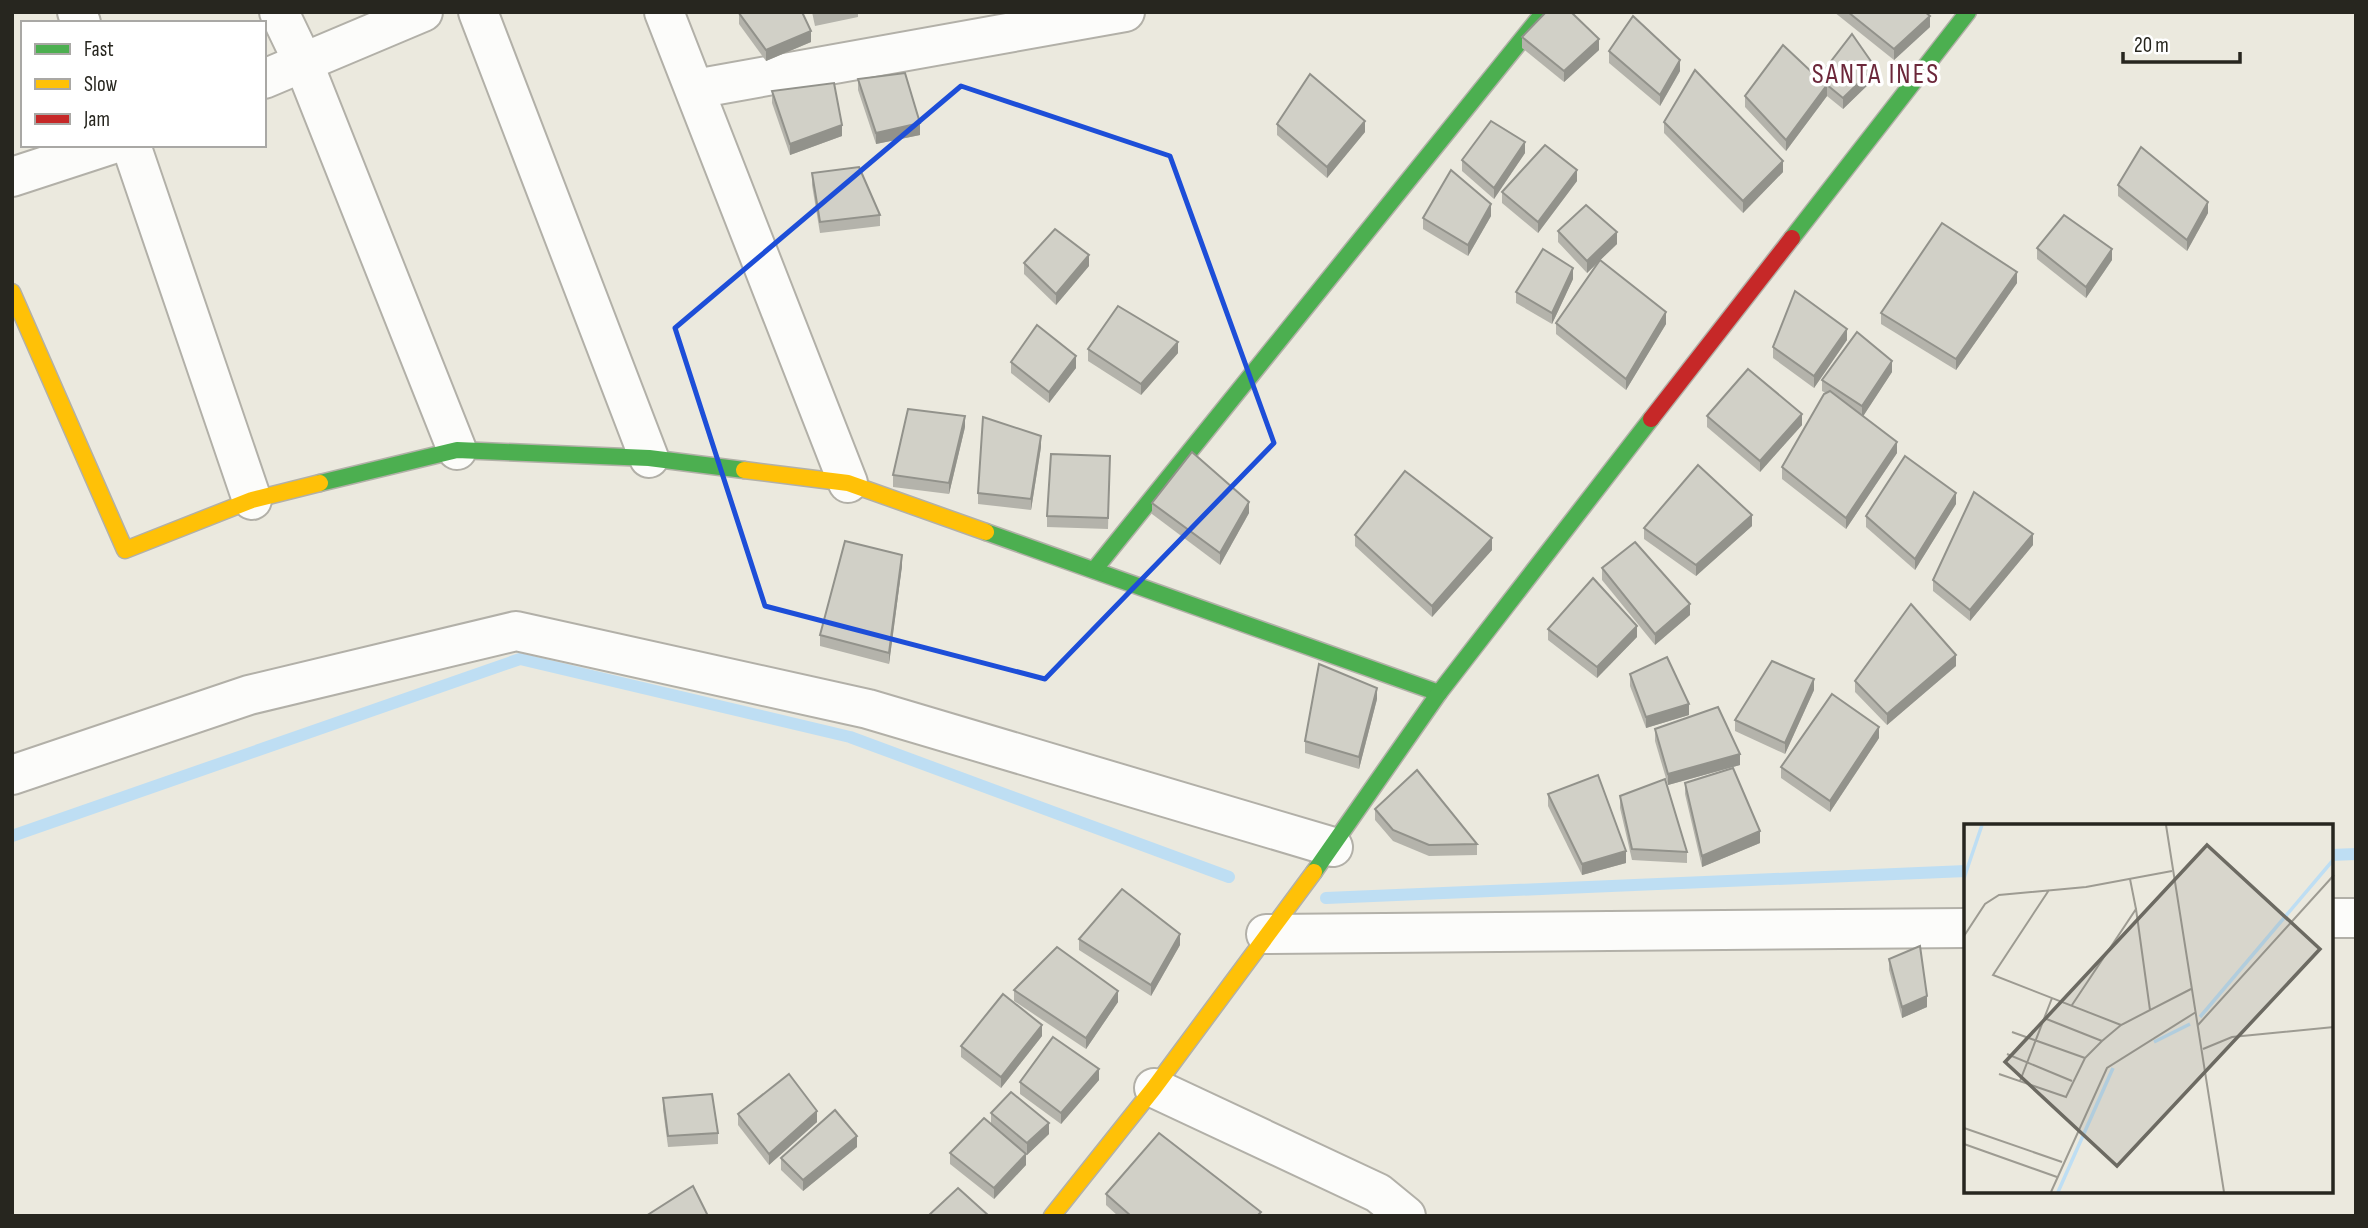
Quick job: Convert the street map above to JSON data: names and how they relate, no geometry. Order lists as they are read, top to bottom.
{
  "districts": ["SANTA INES"],
  "legend": ["Fast", "Slow", "Jam"],
  "scale_bar": "20 m"
}
